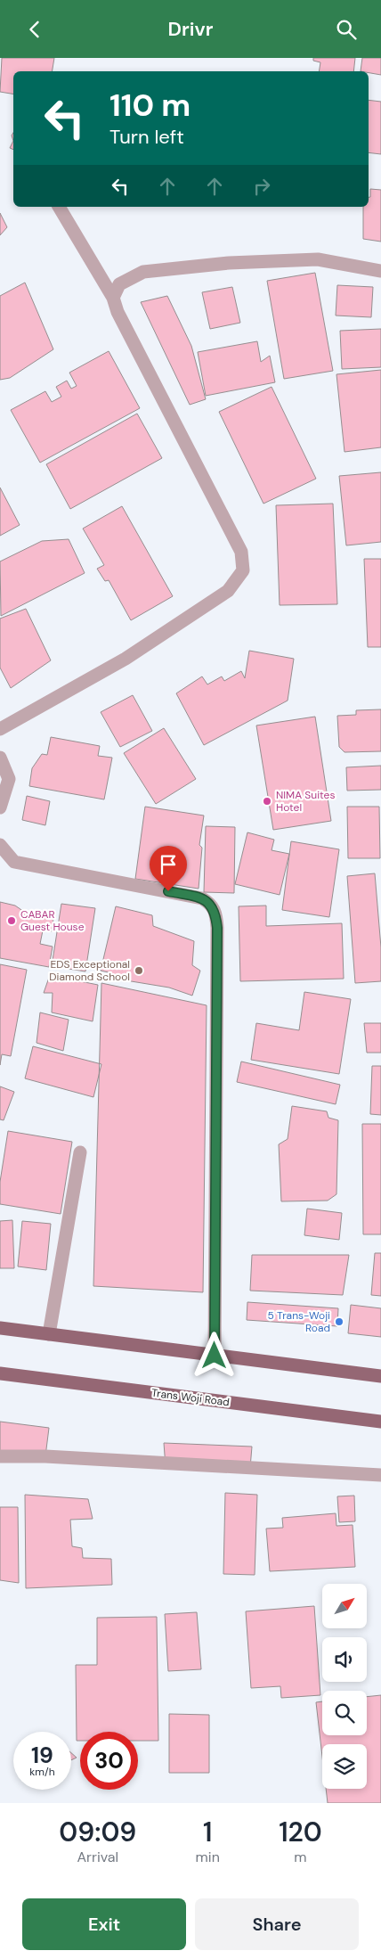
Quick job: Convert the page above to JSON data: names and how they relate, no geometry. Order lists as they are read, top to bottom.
{
  "streets": {
    "main road": ["Trans Woji Road"]
  },
  "places": [
    "NIMA Suites Hotel",
    "CABAR Guest House",
    "EDS Exceptional Diamond School",
    "5 Trans-Woji Road"
  ],
  "north": "top right",
  "page": {
    "header": "Drivr",
    "turn": ["110 m", "Turn left"],
    "speed": "19 km/h",
    "limit": "30",
    "eta": [
      "09:09",
      "Arrival",
      "1",
      "min",
      "120",
      "m"
    ],
    "buttons": ["Exit", "Share"]
  }
}
